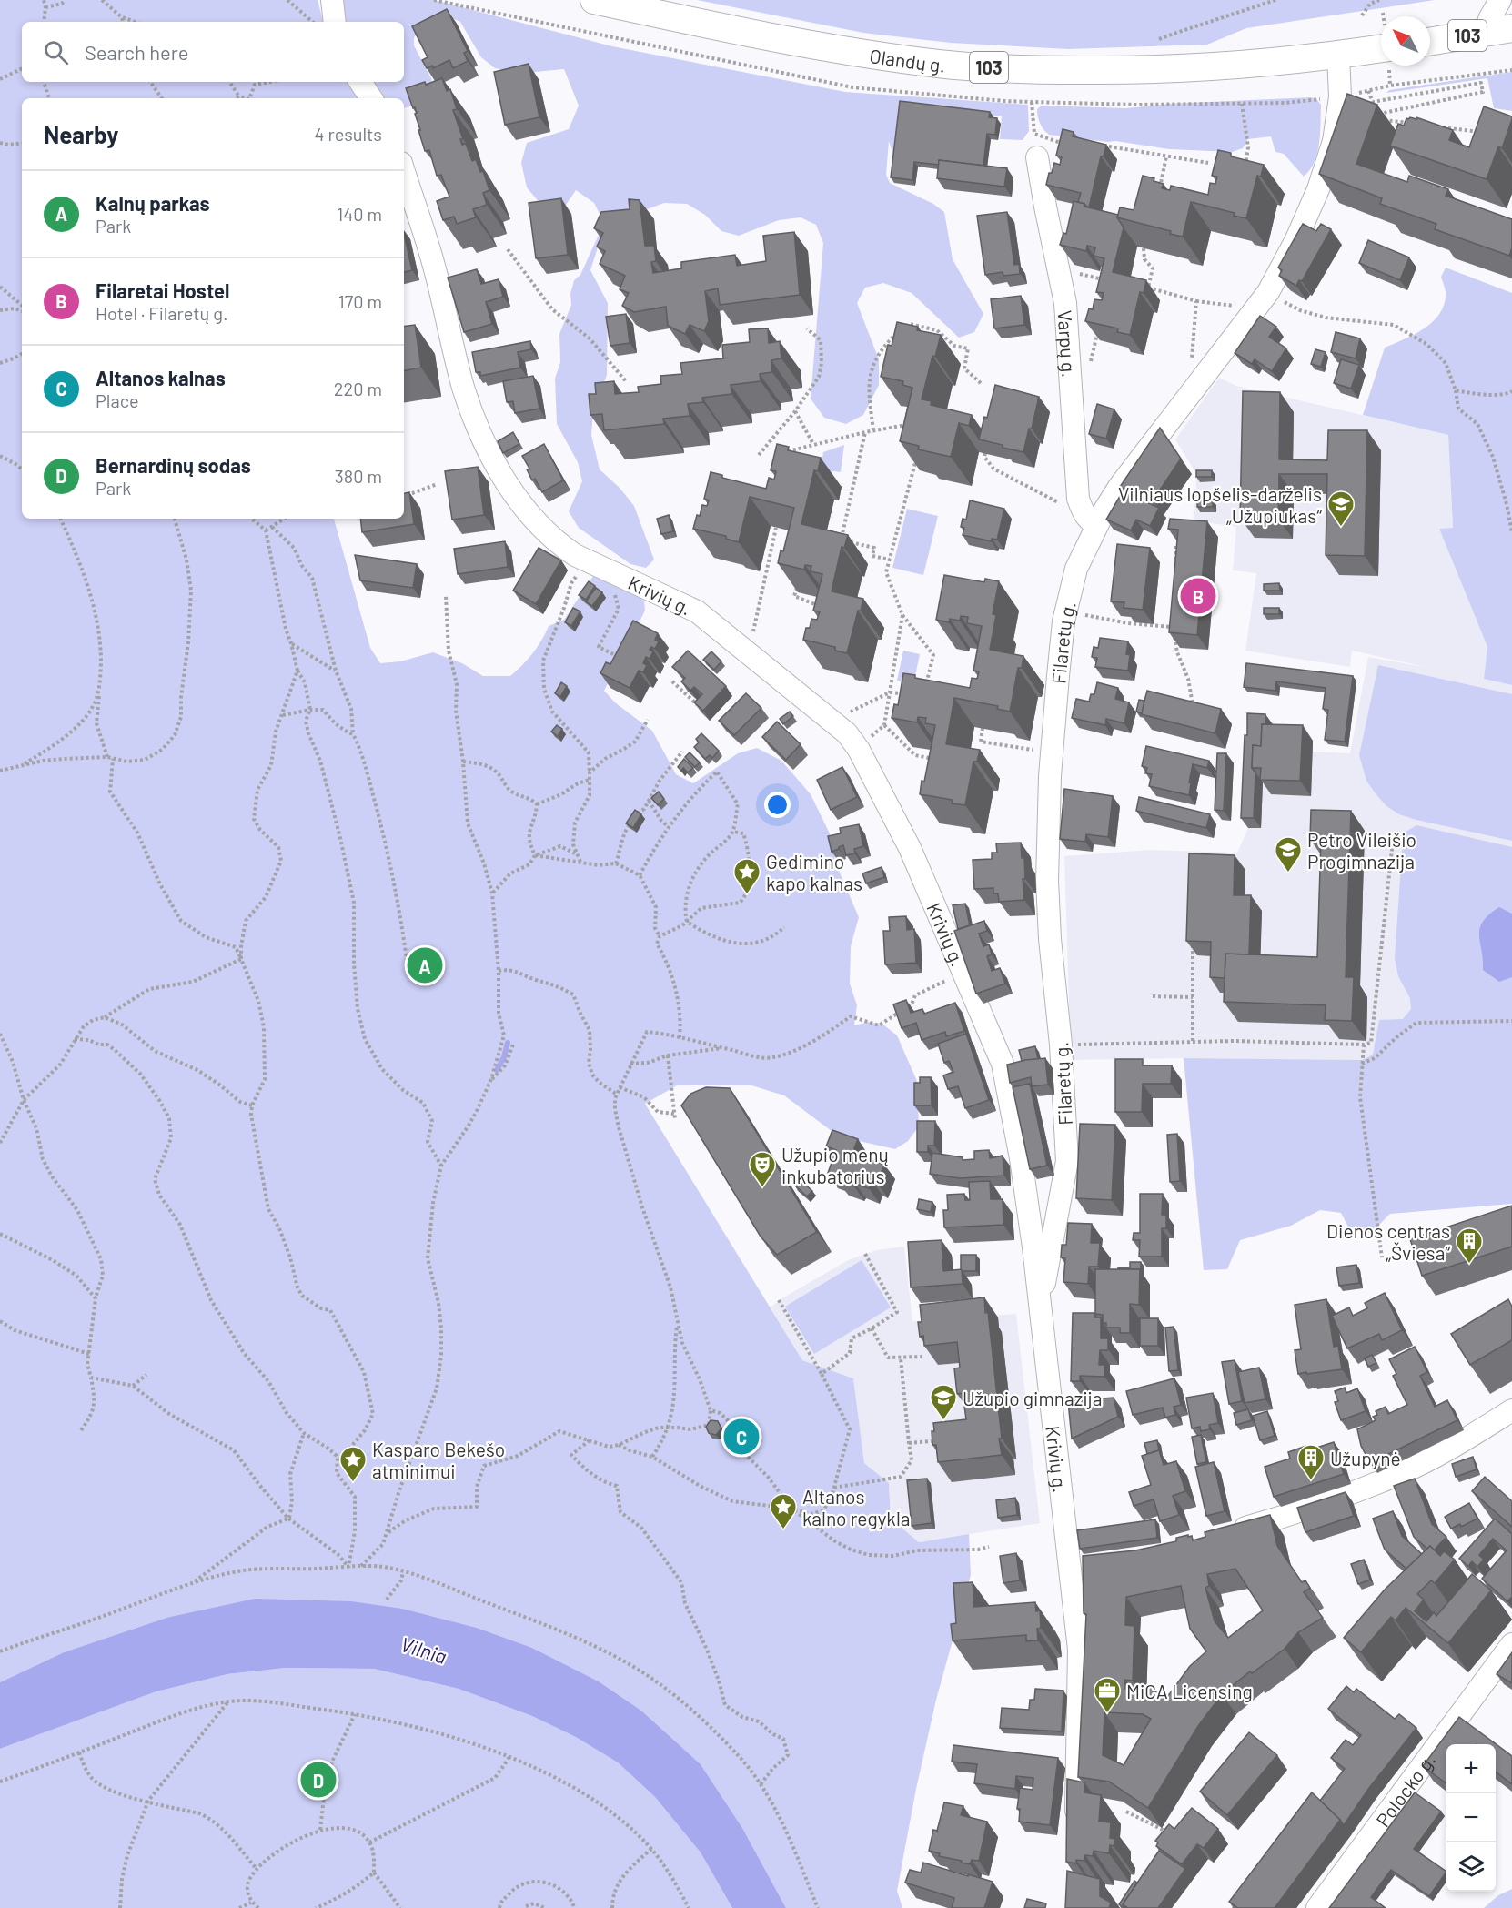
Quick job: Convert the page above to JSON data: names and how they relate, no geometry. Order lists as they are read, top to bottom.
{
  "streets": {
    "main road": ["103", "Olandų g."],
    "street": [
      "Varpų g.",
      "Krivių g.",
      "Filaretų g.",
      "Polocko g."
    ]
  },
  "crossings": [
    ["Olandų g.", "Filaretų g."],
    ["Krivių g.", "Filaretų g."]
  ],
  "water": ["Vilnia"],
  "places": {
    "school or university": ["Vilniaus lopšelis-darželis „Užupiukas“", "Petro Vileišio Progimnazija", "Užupio gimnazija"],
    "place": ["Gedimino kapo kalnas", "Kasparo Bekešo atminimui", "Altanos kalno regykla"],
    "theatre": ["Užupio menų inkubatorius"],
    "building": ["Dienos centras „Šviesa“", "Užupynė"],
    "office": ["MiCA Licensing"]
  },
  "north": "top left",
  "page": {
    "search": "Search here",
    "heading": ["Nearby", "4 results"],
    "list": [
      {
        "mark": "A",
        "name": "Kalnų parkas",
        "note": "Park",
        "value": "140 m"
      },
      {
        "mark": "B",
        "name": "Filaretai Hostel",
        "note": "Hotel · Filaretų g.",
        "value": "170 m"
      },
      {
        "mark": "C",
        "name": "Altanos kalnas",
        "note": "Place",
        "value": "220 m"
      },
      {
        "mark": "D",
        "name": "Bernardinų sodas",
        "note": "Park",
        "value": "380 m"
      }
    ],
    "pins": [
      "B",
      "A",
      "C",
      "D"
    ],
    "map_buttons": ["+", "−"]
  }
}
